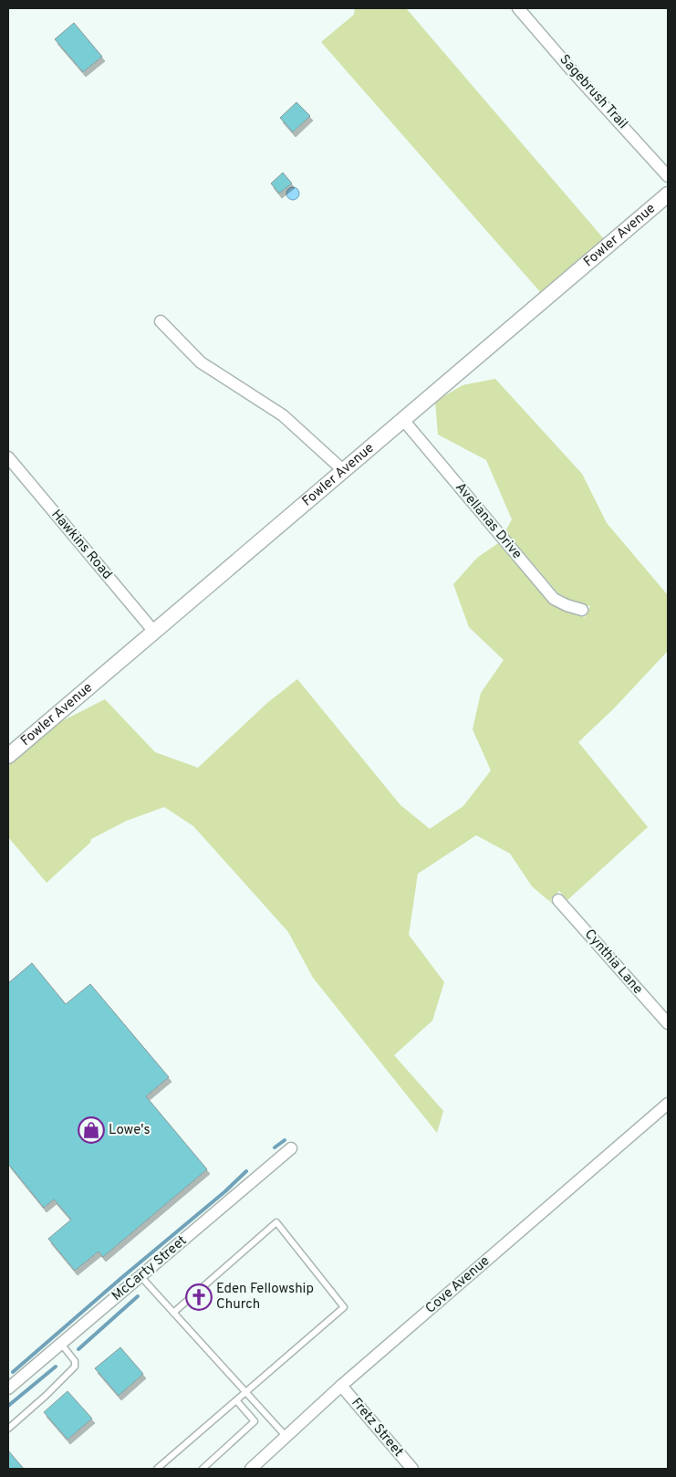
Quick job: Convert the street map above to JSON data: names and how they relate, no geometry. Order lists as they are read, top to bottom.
{
  "streets": {
    "street": [
      "Sagebrush Trail",
      "Fowler Avenue",
      "Avellanas Drive",
      "Hawkins Road",
      "Cynthia Lane",
      "McCarty Street",
      "Cove Avenue",
      "Fretz Street"
    ]
  },
  "crossings": [
    ["Fowler Avenue", "Avellanas Drive"],
    ["Fowler Avenue", "Hawkins Road"],
    ["Cove Avenue", "Fretz Street"]
  ],
  "places": {
    "shop": ["Lowe's"],
    "church": ["Eden Fellowship Church"]
  }
}
